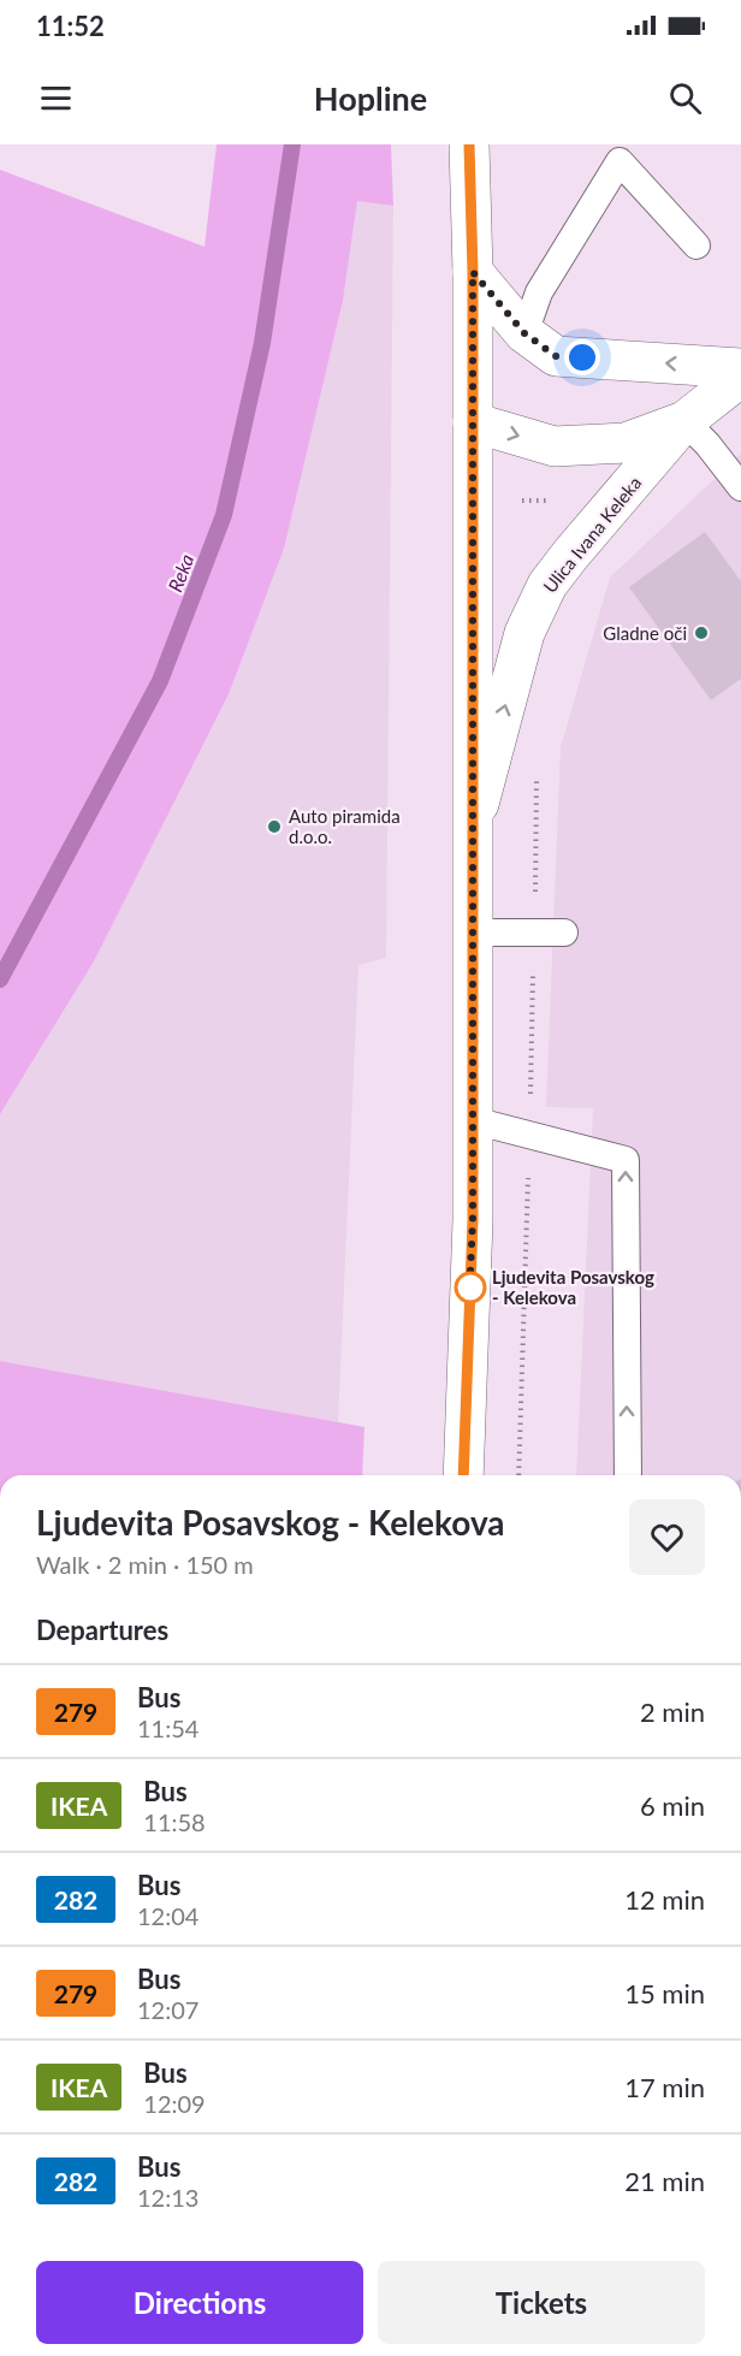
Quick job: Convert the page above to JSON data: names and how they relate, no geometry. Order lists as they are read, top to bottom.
{
  "streets": {
    "main road": ["Ulica Ivana Keleka"]
  },
  "one_way": ["Ulica Ivana Keleka"],
  "water": ["Reka"],
  "places": ["Gladne oči", "Auto piramida d.o.o.", "Ljudevita Posavskog - Kelekova"],
  "lines": ["bus line 279"],
  "page": {
    "status": "11:52",
    "header": "Hopline",
    "heading": [
      ["Ljudevita Posavskog - Kelekova", "Walk · 2 min · 150 m"],
      "Departures"
    ],
    "list": [
      {
        "mark": "279",
        "name": "Bus",
        "note": "11:54",
        "value": "2 min"
      },
      {
        "mark": "IKEA",
        "name": "Bus",
        "note": "11:58",
        "value": "6 min"
      },
      {
        "mark": "282",
        "name": "Bus",
        "note": "12:04",
        "value": "12 min"
      },
      {
        "mark": "279",
        "name": "Bus",
        "note": "12:07",
        "value": "15 min"
      },
      {
        "mark": "IKEA",
        "name": "Bus",
        "note": "12:09",
        "value": "17 min"
      },
      {
        "mark": "282",
        "name": "Bus",
        "note": "12:13",
        "value": "21 min"
      }
    ],
    "buttons": ["Directions", "Tickets"]
  }
}
